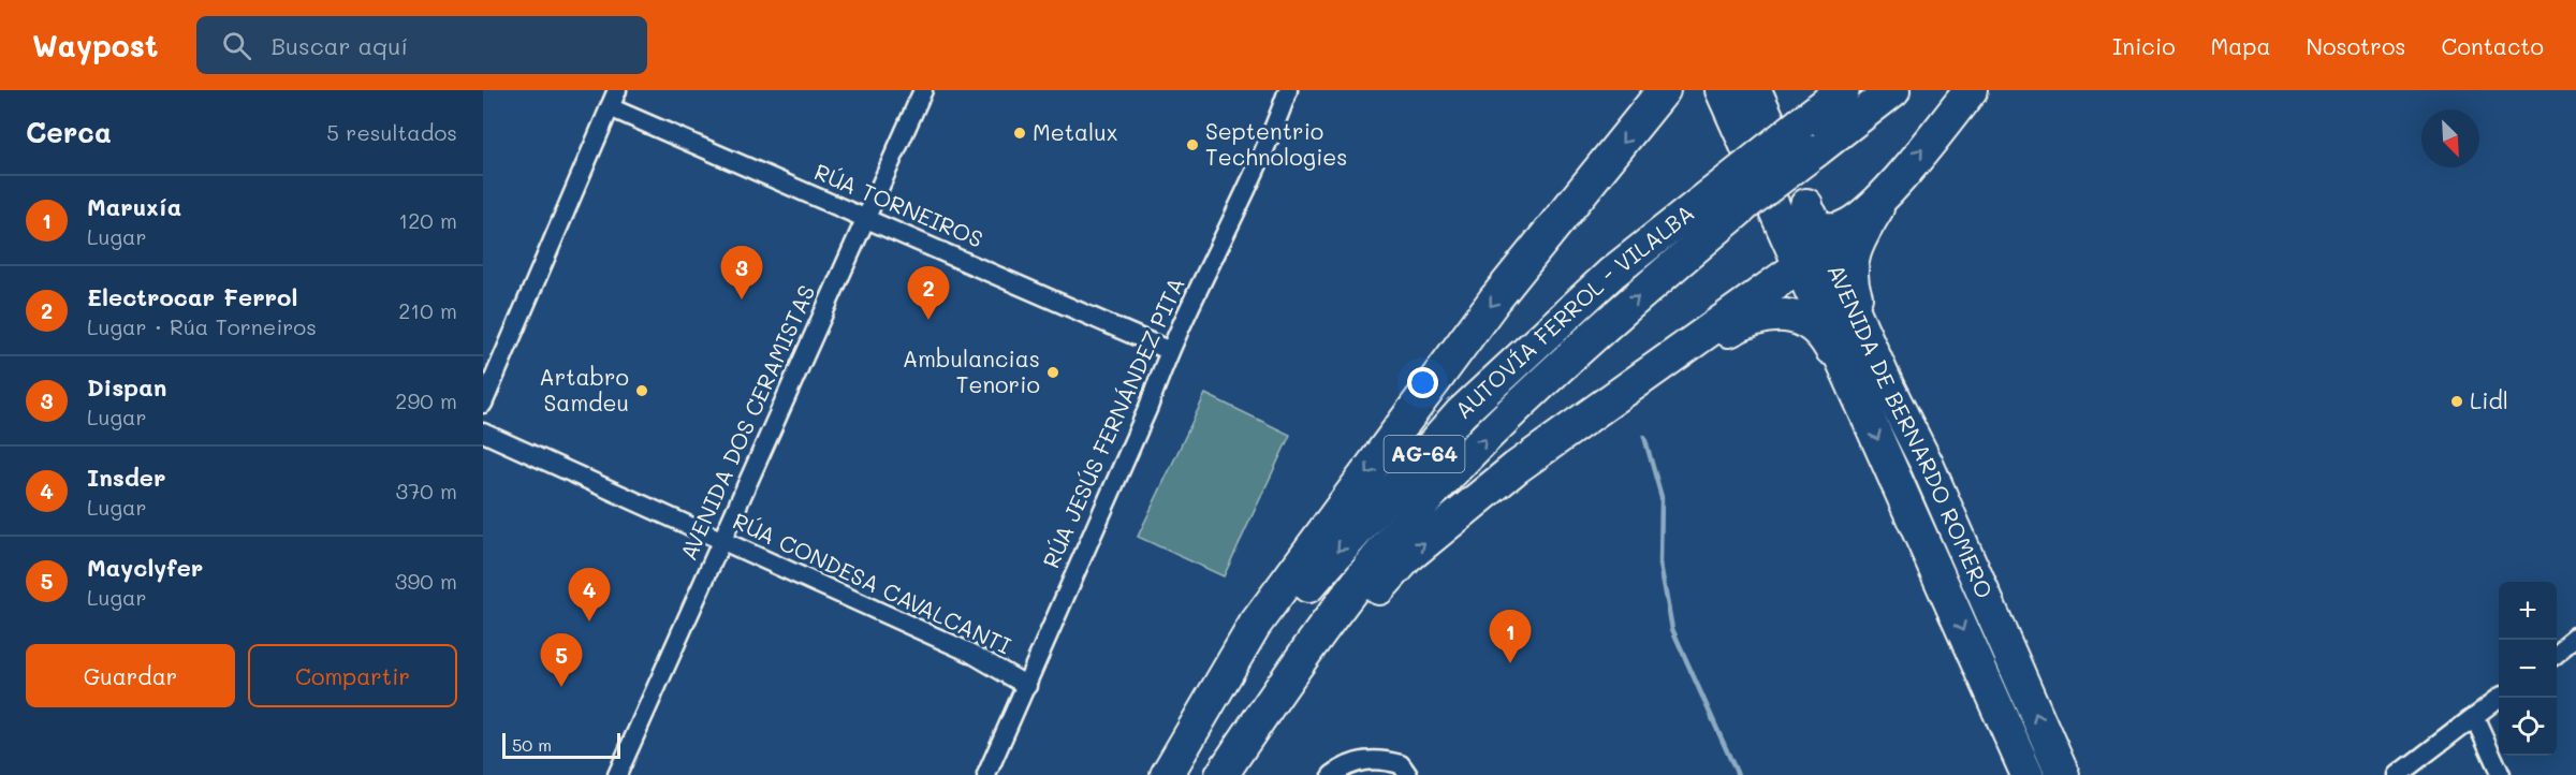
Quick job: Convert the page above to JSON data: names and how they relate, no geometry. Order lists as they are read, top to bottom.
{
  "streets": {
    "highway": ["AUTOVÍA FERROL - VILALBA", "AVENIDA DE BERNARDO ROMERO", "AG-64"],
    "street": [
      "RÚA TORNEIROS",
      "AVENIDA DOS CERAMISTAS",
      "RÚA JESÚS FERNÁNDEZ PITA",
      "RÚA CONDESA CAVALCANTI"
    ]
  },
  "crossings": [
    ["RÚA TORNEIROS", "AVENIDA DOS CERAMISTAS"],
    ["RÚA TORNEIROS", "RÚA JESÚS FERNÁNDEZ PITA"],
    ["AVENIDA DOS CERAMISTAS", "RÚA CONDESA CAVALCANTI"],
    ["RÚA JESÚS FERNÁNDEZ PITA", "RÚA CONDESA CAVALCANTI"]
  ],
  "places": [
    "Metalux",
    "Septentrio Technologies",
    "Ambulancias Tenorio",
    "Artabro Samdeu",
    "Lidl"
  ],
  "scale_bar": "50 m",
  "north": "bottom right",
  "page": {
    "header": "Waypost",
    "search": "Buscar aquí",
    "nav": [
      "Inicio",
      "Mapa",
      "Nosotros",
      "Contacto"
    ],
    "heading": ["Cerca", "5 resultados"],
    "list": [
      {
        "mark": "1",
        "name": "Maruxía",
        "note": "Lugar",
        "value": "120 m"
      },
      {
        "mark": "2",
        "name": "Electrocar Ferrol",
        "note": "Lugar · Rúa Torneiros",
        "value": "210 m"
      },
      {
        "mark": "3",
        "name": "Dispan",
        "note": "Lugar",
        "value": "290 m"
      },
      {
        "mark": "4",
        "name": "Insder",
        "note": "Lugar",
        "value": "370 m"
      },
      {
        "mark": "5",
        "name": "Mayclyfer",
        "note": "Lugar",
        "value": "390 m"
      }
    ],
    "pins": [
      "3",
      "2",
      "4",
      "1",
      "5"
    ],
    "map_buttons": ["+", "−"],
    "buttons": ["Guardar", "Compartir"],
    "scale": "50 m"
  }
}
